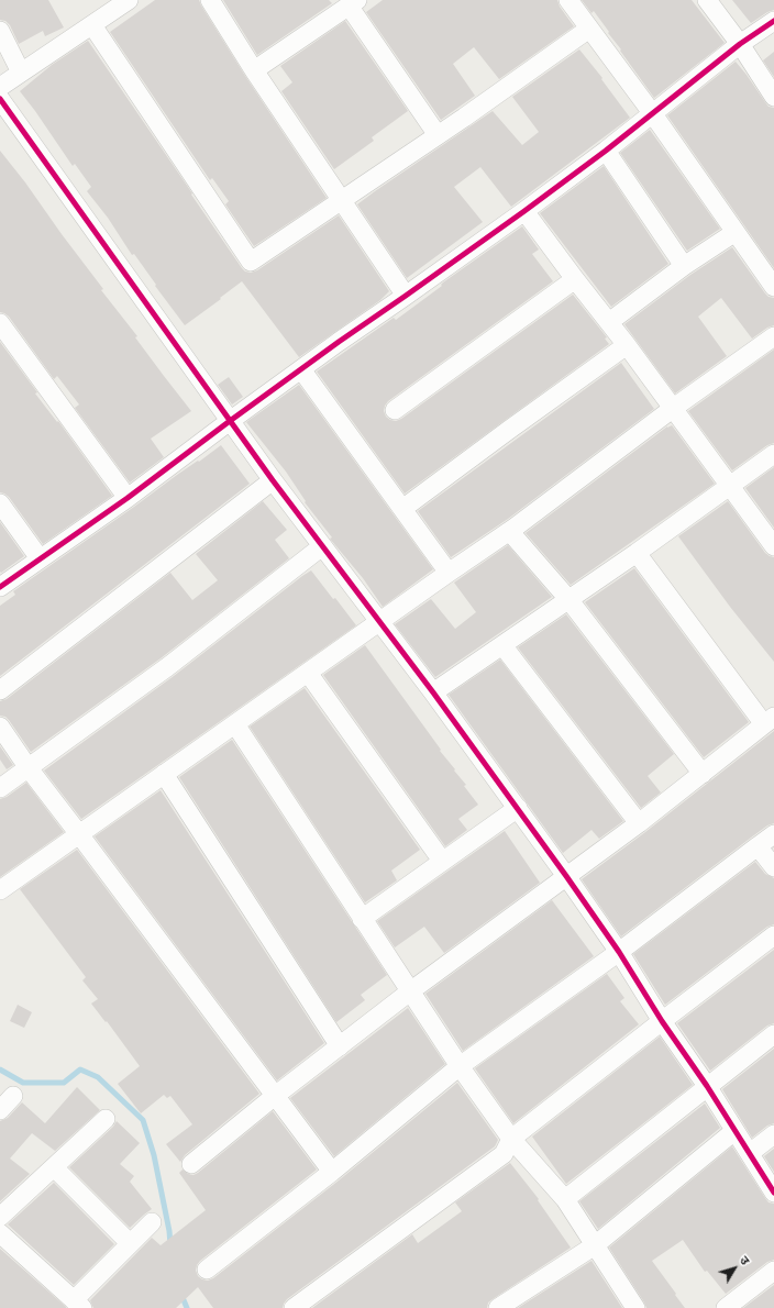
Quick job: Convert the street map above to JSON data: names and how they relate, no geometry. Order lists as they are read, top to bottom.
{
  "north": "top right"
}
